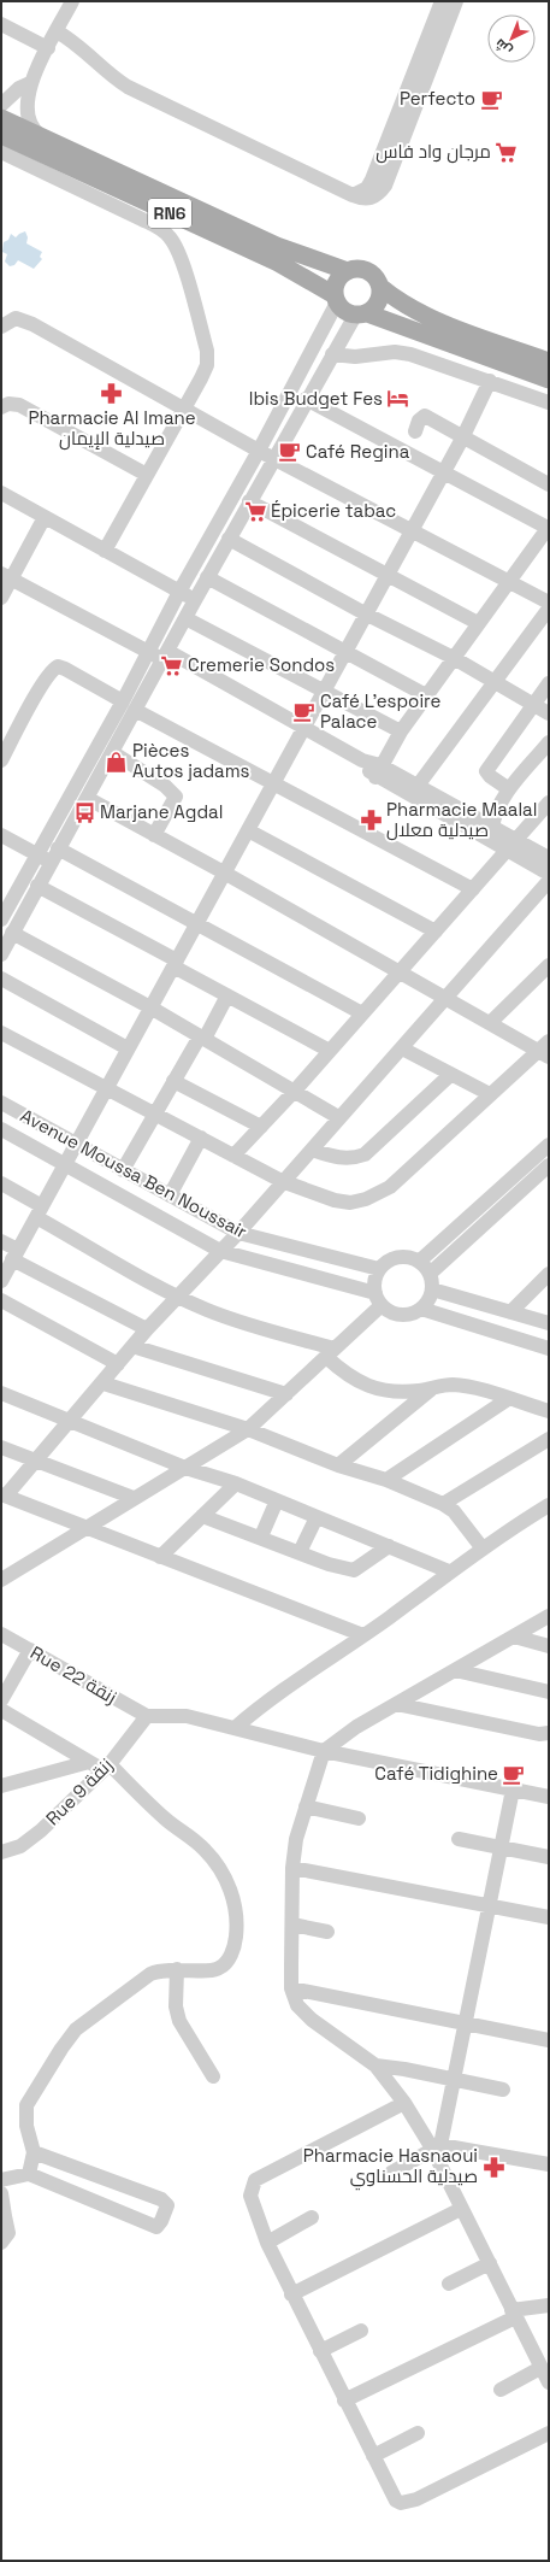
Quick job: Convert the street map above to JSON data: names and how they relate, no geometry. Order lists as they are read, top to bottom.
{
  "streets": {
    "main road": ["RN6"],
    "street": ["Avenue Moussa Ben Noussair", "Rue 22 زنقة", "Rue 9 زنقة"]
  },
  "crossings": [
    ["Rue 22 زنقة", "Rue 9 زنقة"]
  ],
  "places": {
    "cafe": [
      "Perfecto",
      "Café Regina",
      "Café L'espoire Palace",
      "Café Tidighine"
    ],
    "supermarket": ["مرجان واد فاس", "Épicerie tabac", "Cremerie Sondos"],
    "pharmacy": ["Pharmacie Al Imane صيدلية الإيمان", "Pharmacie Maalal صيدلية معلال", "Pharmacie Hasnaoui صيدلية الحسناوي"],
    "hotel": ["Ibis Budget Fes"],
    "shop": ["Pièces Autos jadams"],
    "bus stop": ["Marjane Agdal"]
  },
  "north": "bottom left"
}
